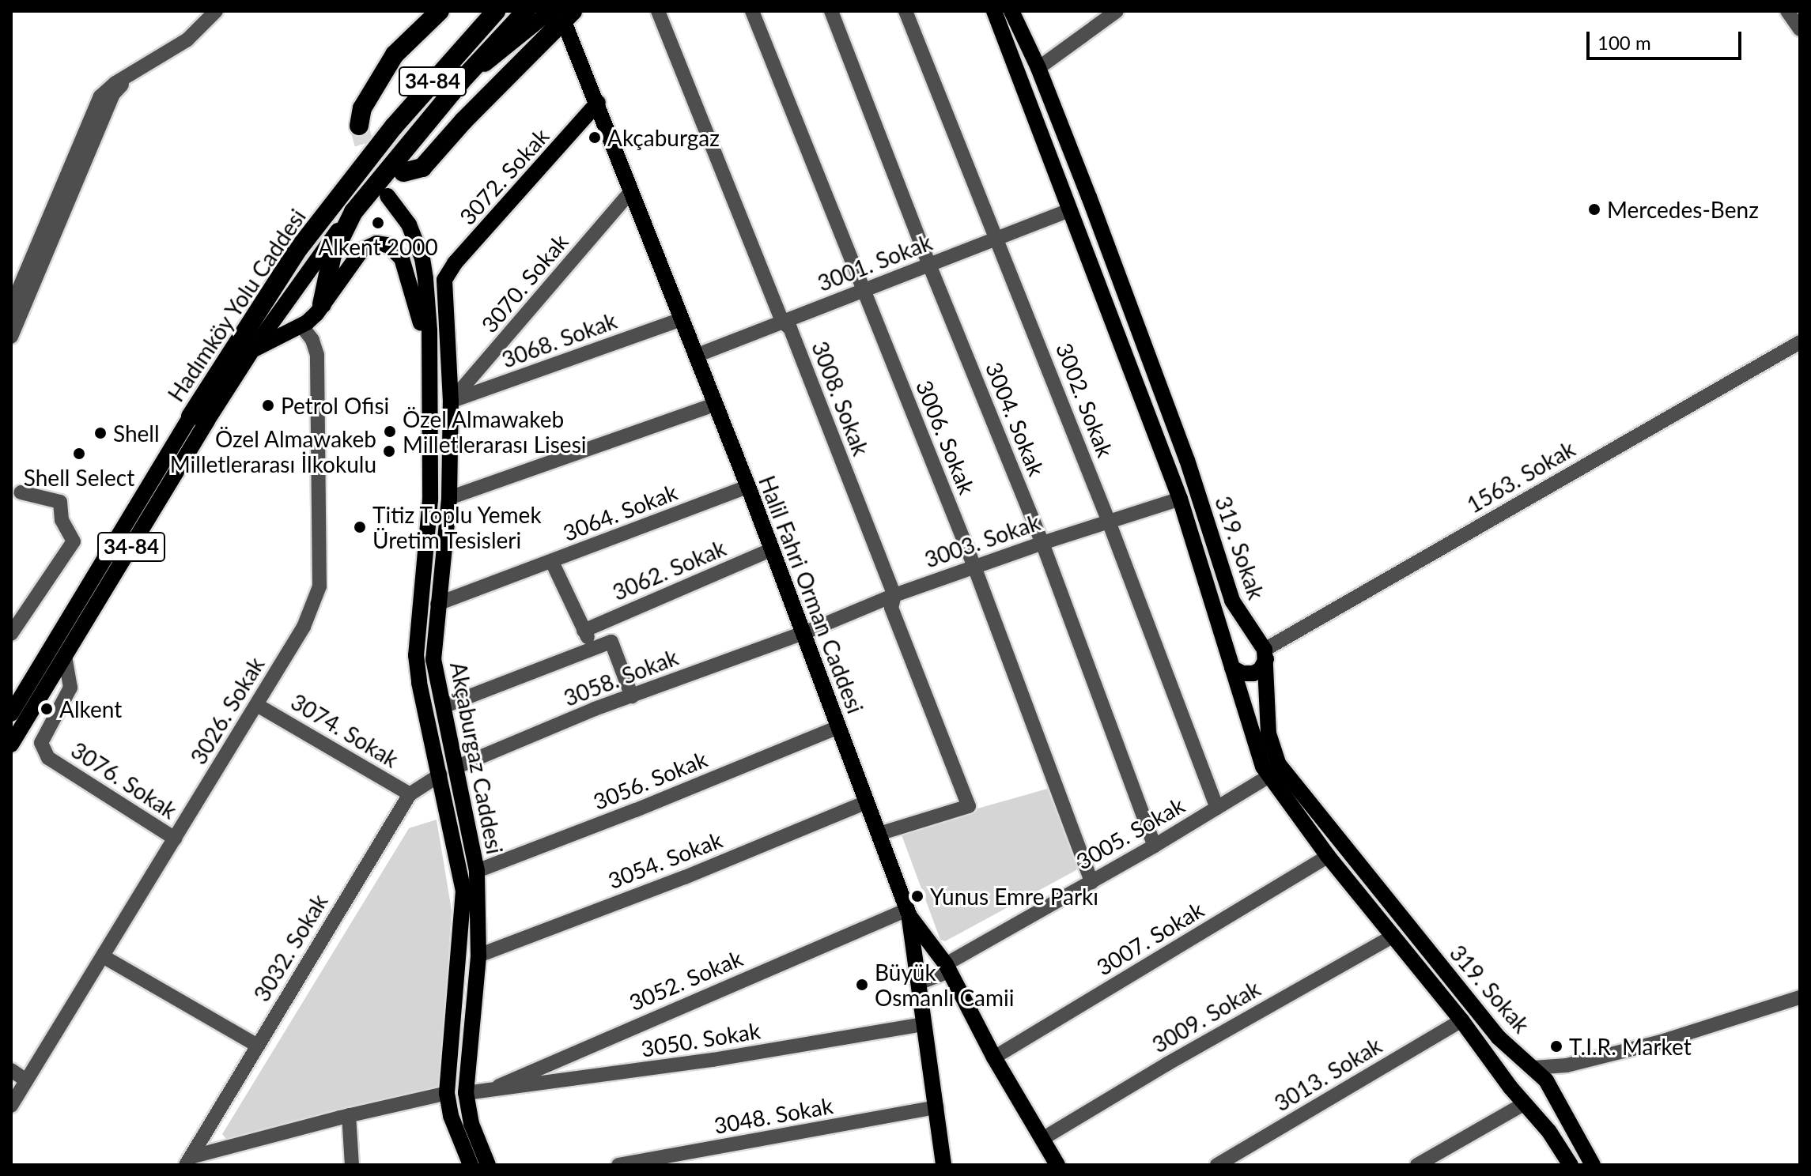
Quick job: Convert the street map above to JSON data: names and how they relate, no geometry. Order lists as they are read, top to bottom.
{
  "streets": {
    "highway": ["34-84", "Hadımköy Yolu Caddesi"],
    "main road": [
      "3072. Sokak",
      "319. Sokak",
      "Halil Fahri Orman Caddesi",
      "Akçaburgaz Caddesi"
    ],
    "street": [
      "3001. Sokak",
      "3070. Sokak",
      "3068. Sokak",
      "3008. Sokak",
      "3002. Sokak",
      "3004. Sokak",
      "3006. Sokak",
      "1563. Sokak",
      "3064. Sokak",
      "3003. Sokak",
      "3062. Sokak",
      "3058. Sokak",
      "3026. Sokak",
      "3074. Sokak",
      "3076. Sokak",
      "3056. Sokak",
      "3005. Sokak",
      "3054. Sokak",
      "3007. Sokak",
      "3032. Sokak",
      "3052. Sokak",
      "3009. Sokak",
      "3050. Sokak",
      "3013. Sokak",
      "3048. Sokak"
    ]
  },
  "crossings": [
    ["34-84", "Hadımköy Yolu Caddesi"],
    ["3072. Sokak", "Halil Fahri Orman Caddesi"],
    ["3072. Sokak", "Akçaburgaz Caddesi"],
    ["3001. Sokak", "3008. Sokak"],
    ["3001. Sokak", "3002. Sokak"],
    ["3001. Sokak", "3004. Sokak"],
    ["3001. Sokak", "3006. Sokak"],
    ["3001. Sokak", "319. Sokak"],
    ["3001. Sokak", "Halil Fahri Orman Caddesi"],
    ["3070. Sokak", "3068. Sokak"],
    ["3070. Sokak", "Halil Fahri Orman Caddesi"],
    ["3070. Sokak", "Akçaburgaz Caddesi"],
    ["Hadımköy Yolu Caddesi", "3076. Sokak"],
    ["3068. Sokak", "Halil Fahri Orman Caddesi"],
    ["3068. Sokak", "Akçaburgaz Caddesi"],
    ["3008. Sokak", "3003. Sokak"],
    ["3008. Sokak", "Halil Fahri Orman Caddesi"],
    ["3002. Sokak", "3003. Sokak"],
    ["3002. Sokak", "3005. Sokak"],
    ["3004. Sokak", "3003. Sokak"],
    ["3004. Sokak", "3005. Sokak"],
    ["3006. Sokak", "3003. Sokak"],
    ["3006. Sokak", "3005. Sokak"],
    ["1563. Sokak", "319. Sokak"],
    ["3064. Sokak", "Halil Fahri Orman Caddesi"],
    ["3064. Sokak", "Akçaburgaz Caddesi"],
    ["3003. Sokak", "319. Sokak"],
    ["3003. Sokak", "Halil Fahri Orman Caddesi"],
    ["3003. Sokak", "3058. Sokak"],
    ["319. Sokak", "3005. Sokak"],
    ["319. Sokak", "3007. Sokak"],
    ["319. Sokak", "3009. Sokak"],
    ["319. Sokak", "3013. Sokak"],
    ["3062. Sokak", "Halil Fahri Orman Caddesi"],
    ["Halil Fahri Orman Caddesi", "3058. Sokak"],
    ["Halil Fahri Orman Caddesi", "3056. Sokak"],
    ["Halil Fahri Orman Caddesi", "3005. Sokak"],
    ["Halil Fahri Orman Caddesi", "3054. Sokak"],
    ["Halil Fahri Orman Caddesi", "3007. Sokak"],
    ["Halil Fahri Orman Caddesi", "3052. Sokak"],
    ["Halil Fahri Orman Caddesi", "3009. Sokak"],
    ["3058. Sokak", "Akçaburgaz Caddesi"],
    ["3058. Sokak", "3032. Sokak"],
    ["3026. Sokak", "3074. Sokak"],
    ["3026. Sokak", "3076. Sokak"],
    ["3074. Sokak", "3032. Sokak"],
    ["Akçaburgaz Caddesi", "3056. Sokak"],
    ["Akçaburgaz Caddesi", "3054. Sokak"],
    ["Akçaburgaz Caddesi", "3032. Sokak"],
    ["Akçaburgaz Caddesi", "3050. Sokak"],
    ["3052. Sokak", "3050. Sokak"]
  ],
  "places": [
    "Akçaburgaz",
    "Mercedes-Benz",
    "Alkent 2000",
    "Petrol Ofisi",
    "Özel Almawakeb Milletlerarası Lisesi",
    "Shell",
    "Özel Almawakeb Milletlerarası İlkokulu",
    "Shell Select",
    "Titiz Toplu Yemek Üretim Tesisleri",
    "Alkent",
    "Yunus Emre Parkı",
    "Büyük Osmanlı Camii",
    "T.I.R. Market"
  ],
  "scale_bar": "100 m"
}
